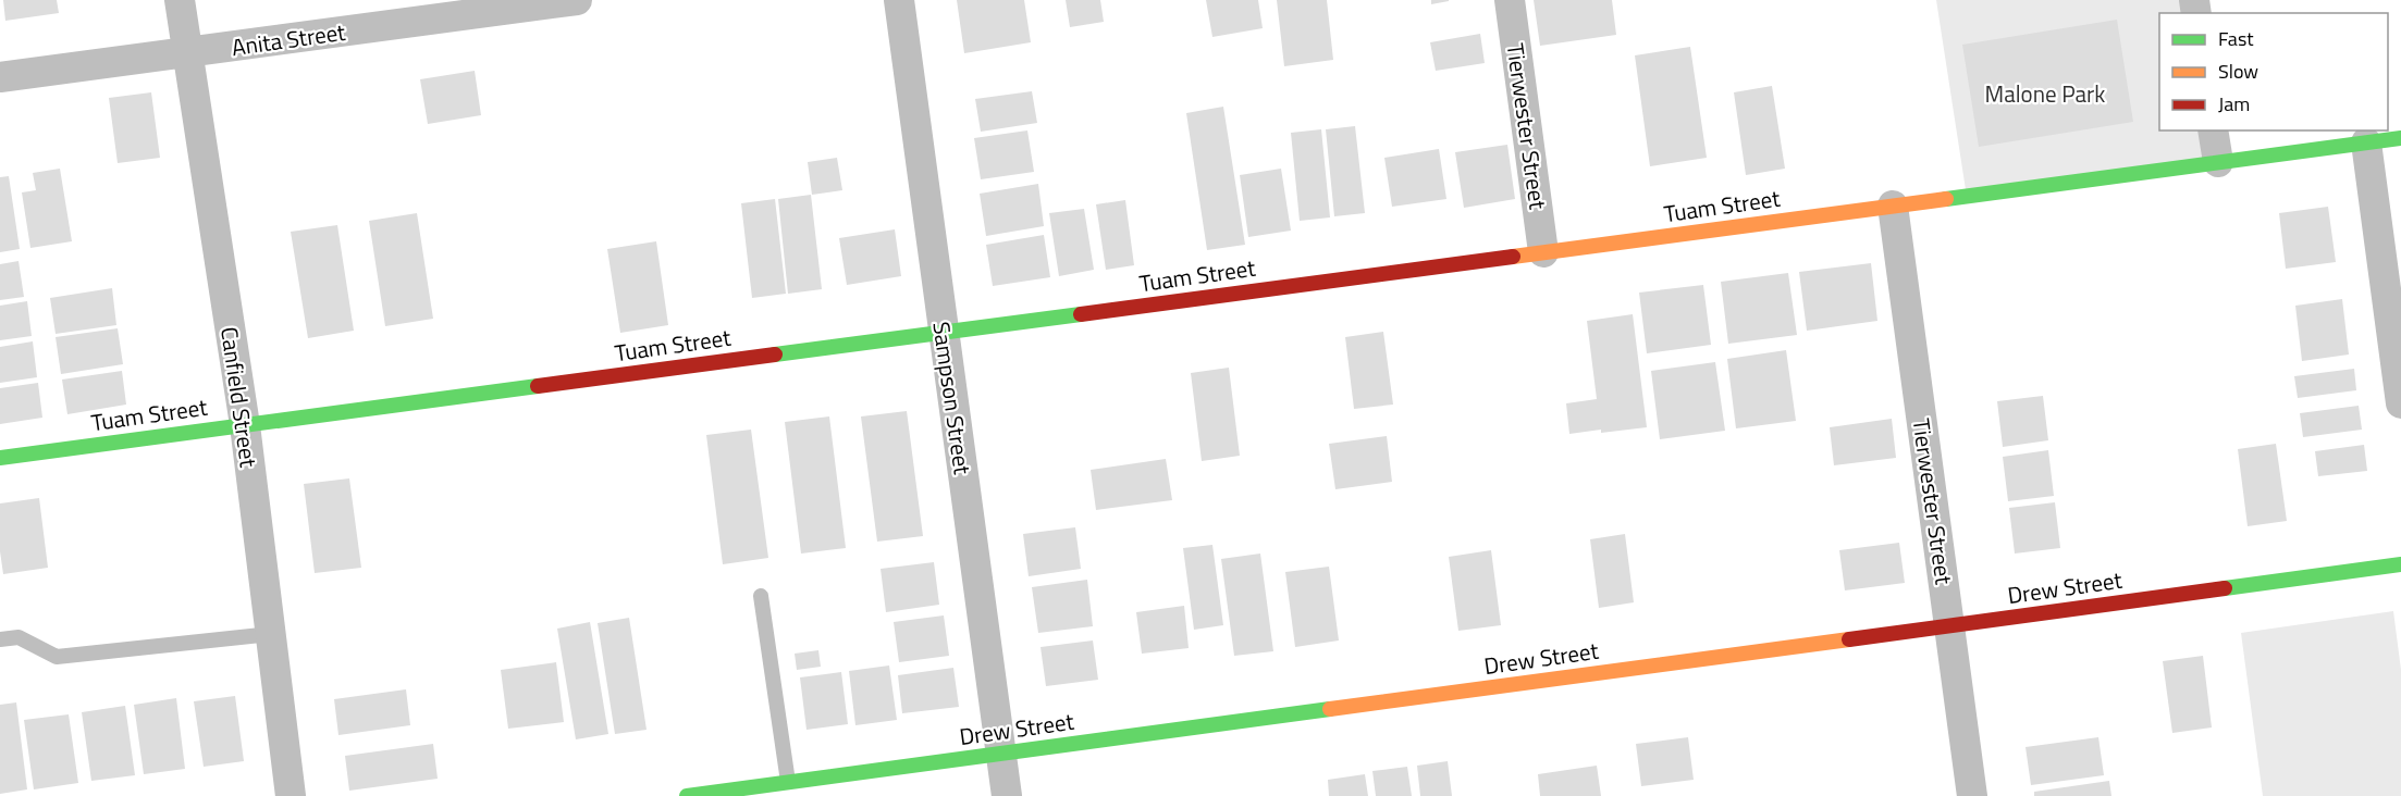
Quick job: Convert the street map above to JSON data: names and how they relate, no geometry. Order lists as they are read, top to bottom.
{
  "streets": {
    "street": [
      "Anita Street",
      "Tierwester Street",
      "Tuam Street",
      "Canfield Street",
      "Sampson Street",
      "Drew Street"
    ]
  },
  "crossings": [
    ["Anita Street", "Canfield Street"],
    ["Tierwester Street", "Tuam Street"],
    ["Tierwester Street", "Drew Street"],
    ["Tuam Street", "Canfield Street"],
    ["Tuam Street", "Sampson Street"],
    ["Sampson Street", "Drew Street"]
  ],
  "parks": ["Malone Park"],
  "legend": ["Fast", "Slow", "Jam"]
}
